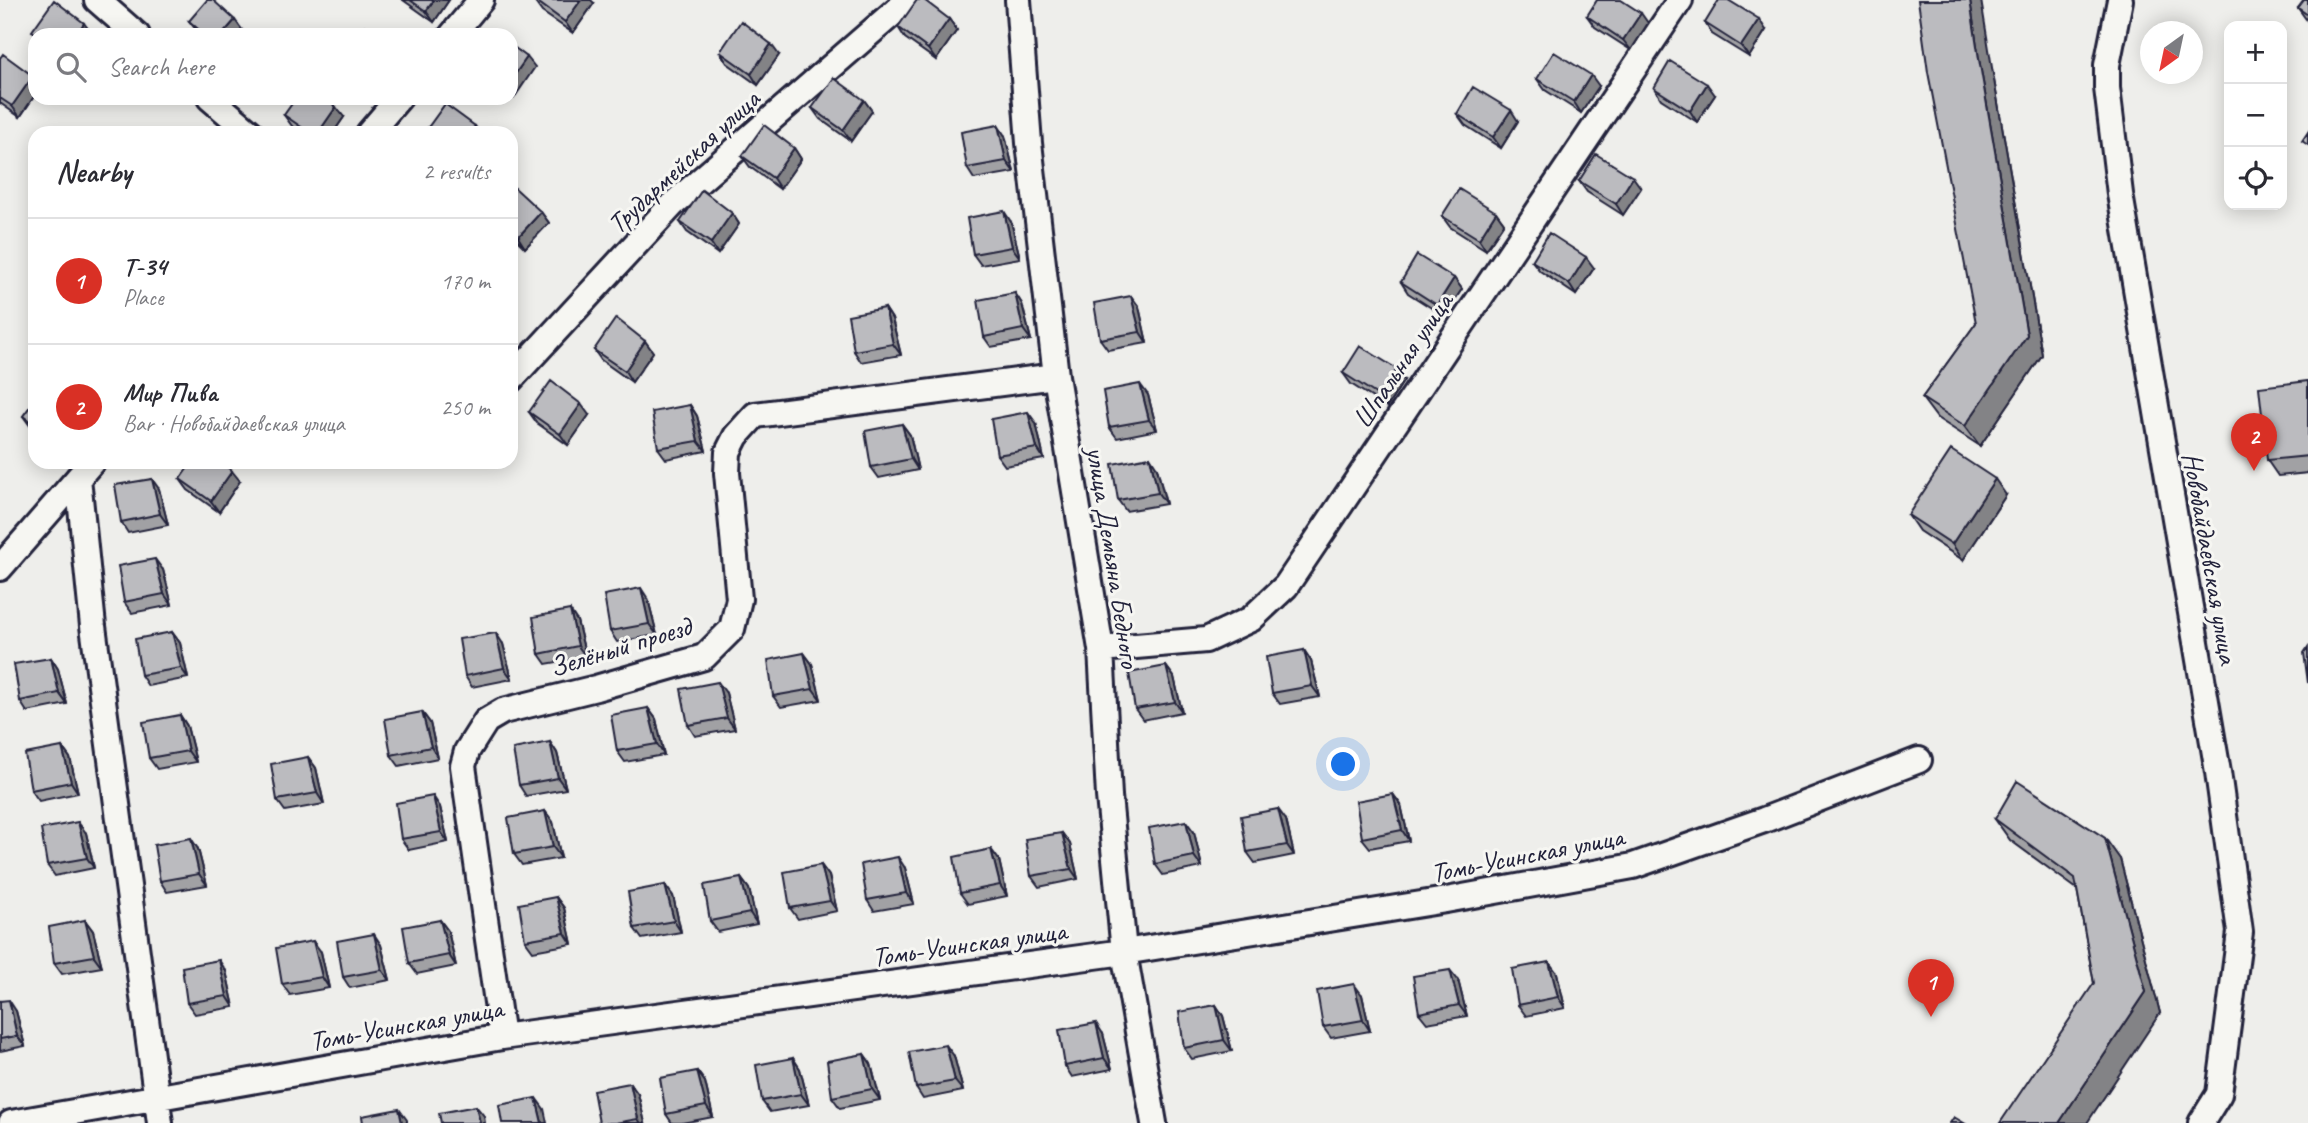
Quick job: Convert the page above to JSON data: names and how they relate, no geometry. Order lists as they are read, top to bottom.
{
  "streets": {
    "street": [
      "Трудармейская улица",
      "Шпальная улица",
      "улица Демьяна Бедного",
      "Новобайдаевская улица",
      "Зелёный проезд",
      "Томь-Усинская улица"
    ]
  },
  "crossings": [
    ["Шпальная улица", "улица Демьяна Бедного"],
    ["улица Демьяна Бедного", "Зелёный проезд"],
    ["улица Демьяна Бедного", "Томь-Усинская улица"],
    ["Зелёный проезд", "Томь-Усинская улица"]
  ],
  "north": "bottom left",
  "page": {
    "map_buttons": ["+", "−"],
    "search": "Search here",
    "heading": ["Nearby", "2 results"],
    "list": [
      {
        "mark": "1",
        "name": "T-34",
        "note": "Place",
        "value": "170 m"
      },
      {
        "mark": "2",
        "name": "Мир Пива",
        "note": "Bar · Новобайдаевская улица",
        "value": "250 m"
      }
    ],
    "pins": ["2", "1"]
  }
}
